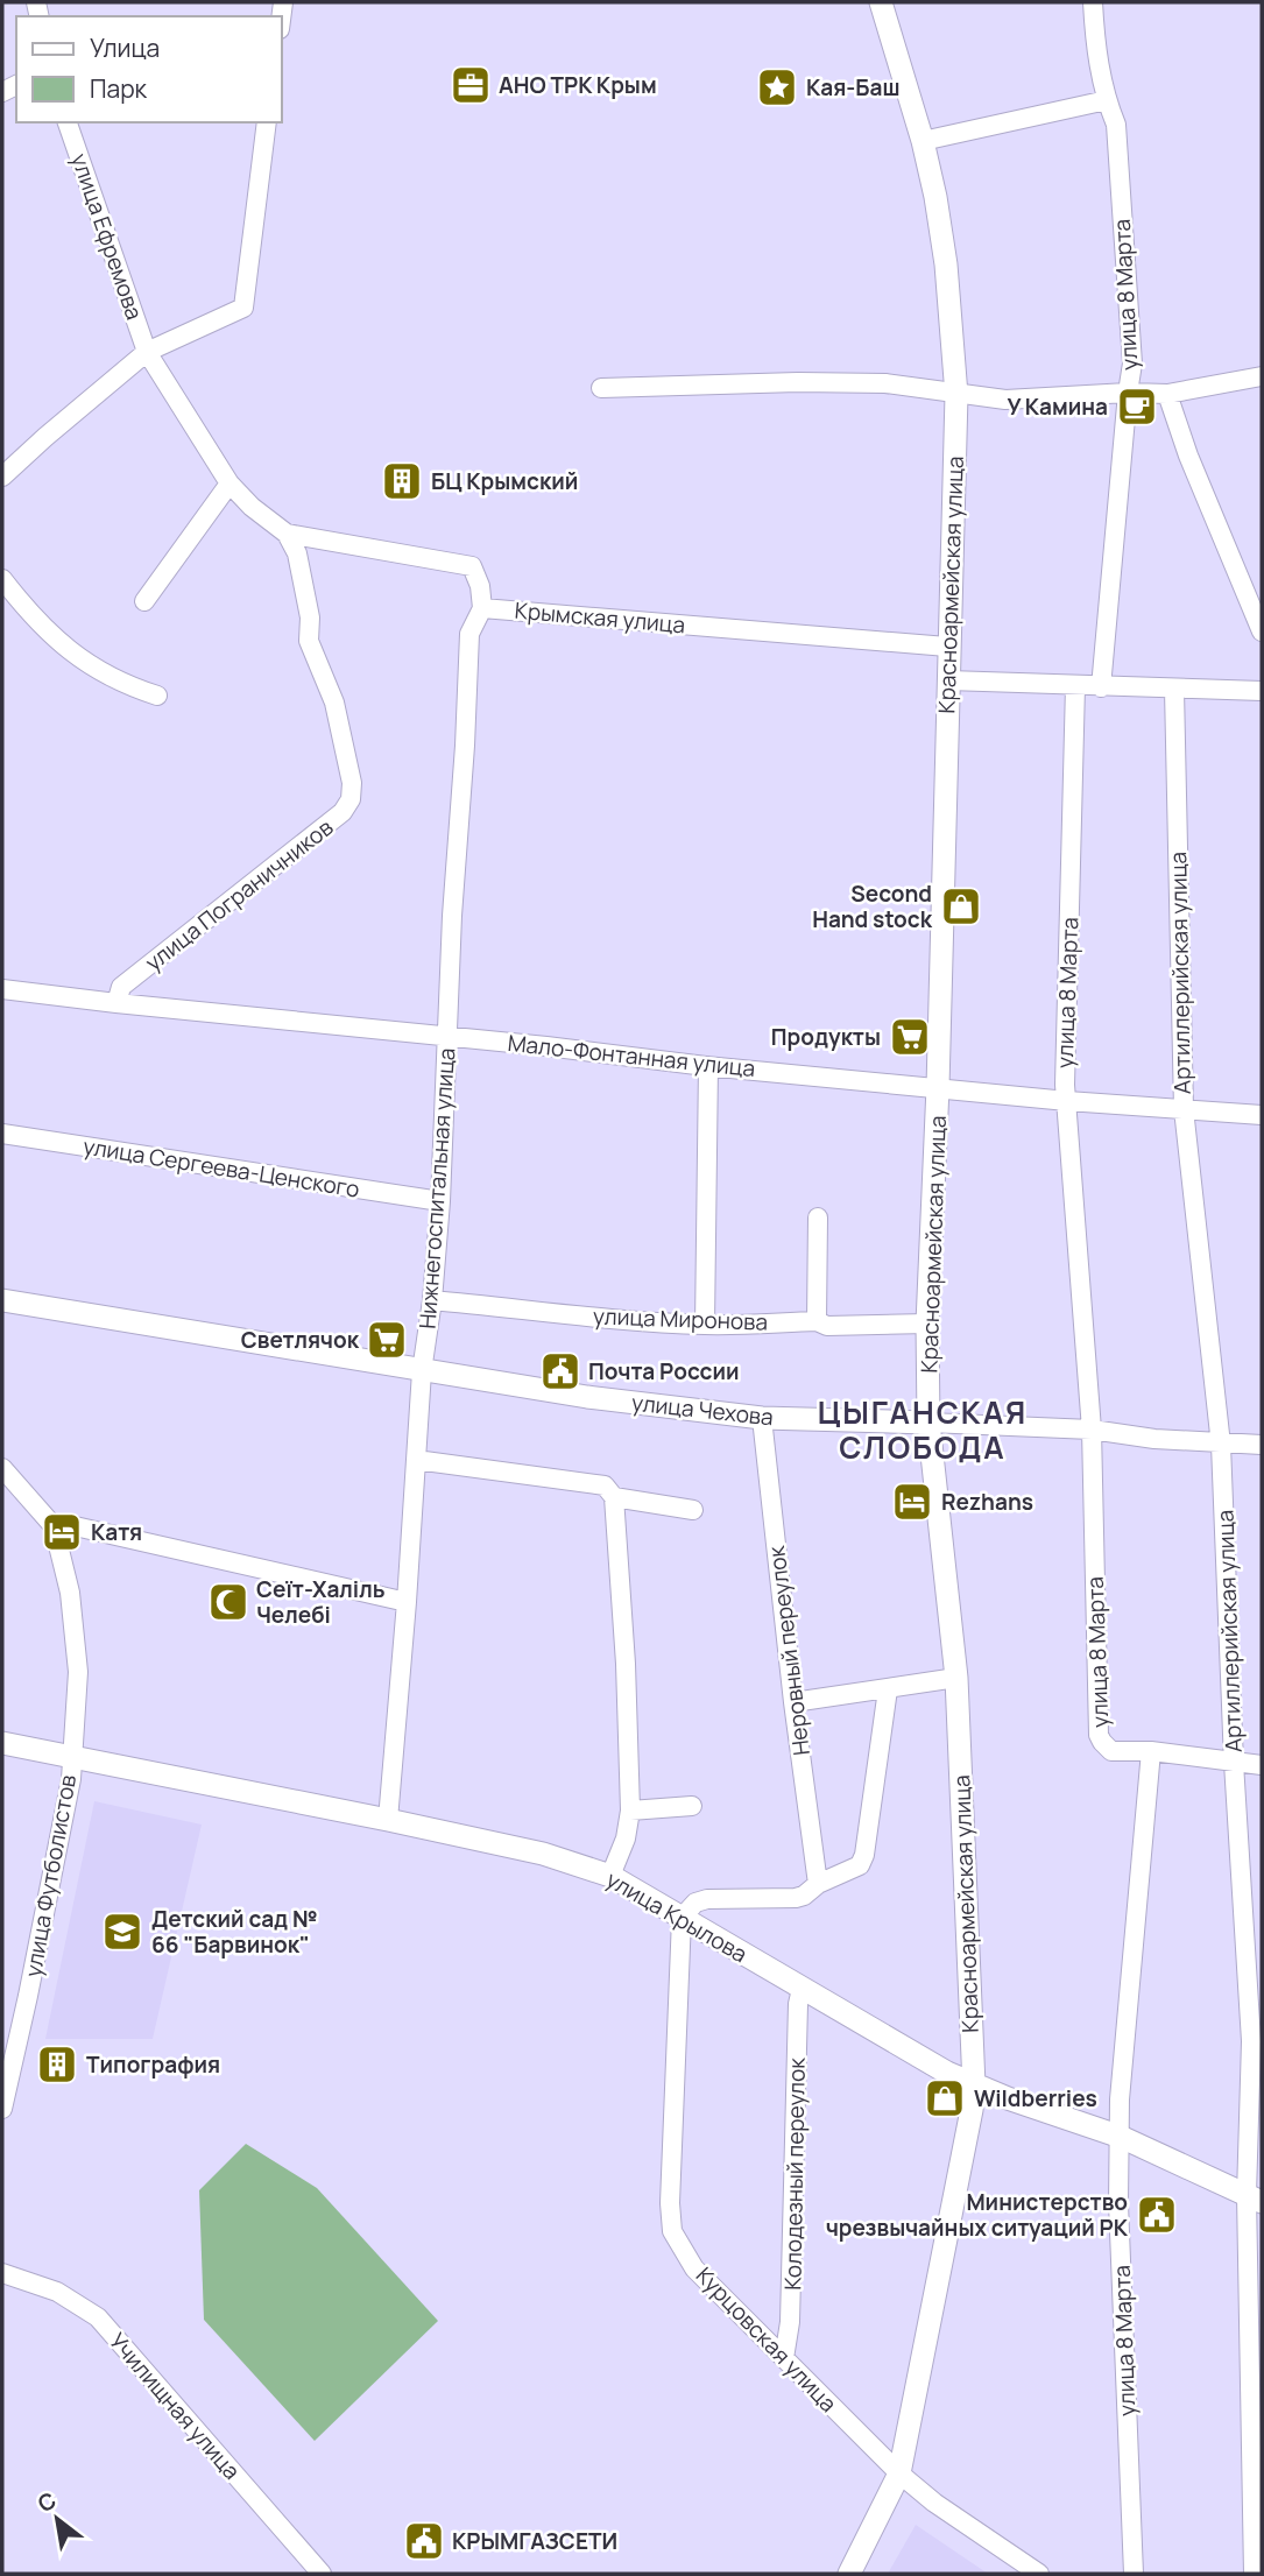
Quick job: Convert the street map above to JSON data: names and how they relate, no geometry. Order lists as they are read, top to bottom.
{
  "streets": {
    "main road": ["Красноармейская улица", "улица Чехова", "улица Крылова"],
    "street": [
      "улица Ефремова",
      "улица 8 Марта",
      "Крымская улица",
      "улица Пограничников",
      "Артиллерийская улица",
      "Мало-Фонтанная улица",
      "улица Сергеева-Ценского",
      "Нижнегоспитальная улица",
      "улица Миронова",
      "Неровный переулок",
      "улица Футболистов",
      "Колодезный переулок",
      "Курцовская улица",
      "Училищная улица"
    ]
  },
  "crossings": [
    ["улица 8 Марта", "Мало-Фонтанная улица"],
    ["улица 8 Марта", "улица Чехова"],
    ["улица 8 Марта", "улица Крылова"],
    ["Красноармейская улица", "Крымская улица"],
    ["Красноармейская улица", "Мало-Фонтанная улица"],
    ["Красноармейская улица", "улица Миронова"],
    ["Красноармейская улица", "улица Чехова"],
    ["Красноармейская улица", "улица Крылова"],
    ["Красноармейская улица", "Курцовская улица"],
    ["Крымская улица", "улица Пограничников"],
    ["Крымская улица", "Нижнегоспитальная улица"],
    ["улица Пограничников", "Мало-Фонтанная улица"],
    ["Артиллерийская улица", "Мало-Фонтанная улица"],
    ["Артиллерийская улица", "улица Чехова"],
    ["Артиллерийская улица", "улица Крылова"],
    ["Мало-Фонтанная улица", "Нижнегоспитальная улица"],
    ["улица Сергеева-Ценского", "Нижнегоспитальная улица"],
    ["Нижнегоспитальная улица", "улица Миронова"],
    ["Нижнегоспитальная улица", "улица Чехова"],
    ["Нижнегоспитальная улица", "улица Крылова"],
    ["улица Чехова", "Неровный переулок"],
    ["улица Футболистов", "улица Крылова"],
    ["улица Крылова", "Колодезный переулок"],
    ["улица Крылова", "Курцовская улица"],
    ["Колодезный переулок", "Курцовская улица"]
  ],
  "districts": ["ЦЫГАНСКАЯ СЛОБОДА"],
  "places": {
    "office": ["АНО ТРК Крым"],
    "place": ["Кая-Баш"],
    "cafe": ["У Камина"],
    "building": ["БЦ Крымский", "Типография"],
    "shop": ["Second Hand stock", "Wildberries"],
    "supermarket": ["Продукты", "Светлячок"],
    "public building": ["Почта России", "Министерство чрезвычайных ситуаций РК", "КРЫМГАЗСЕТИ"],
    "hotel": ["Rezhans", "Катя"],
    "mosque": ["Сеїт-Халіль Челебі"],
    "school or university": ["Детский сад № 66 \"Барвинок\""]
  },
  "legend": ["Улица", "Парк"],
  "north": "top left"
}
